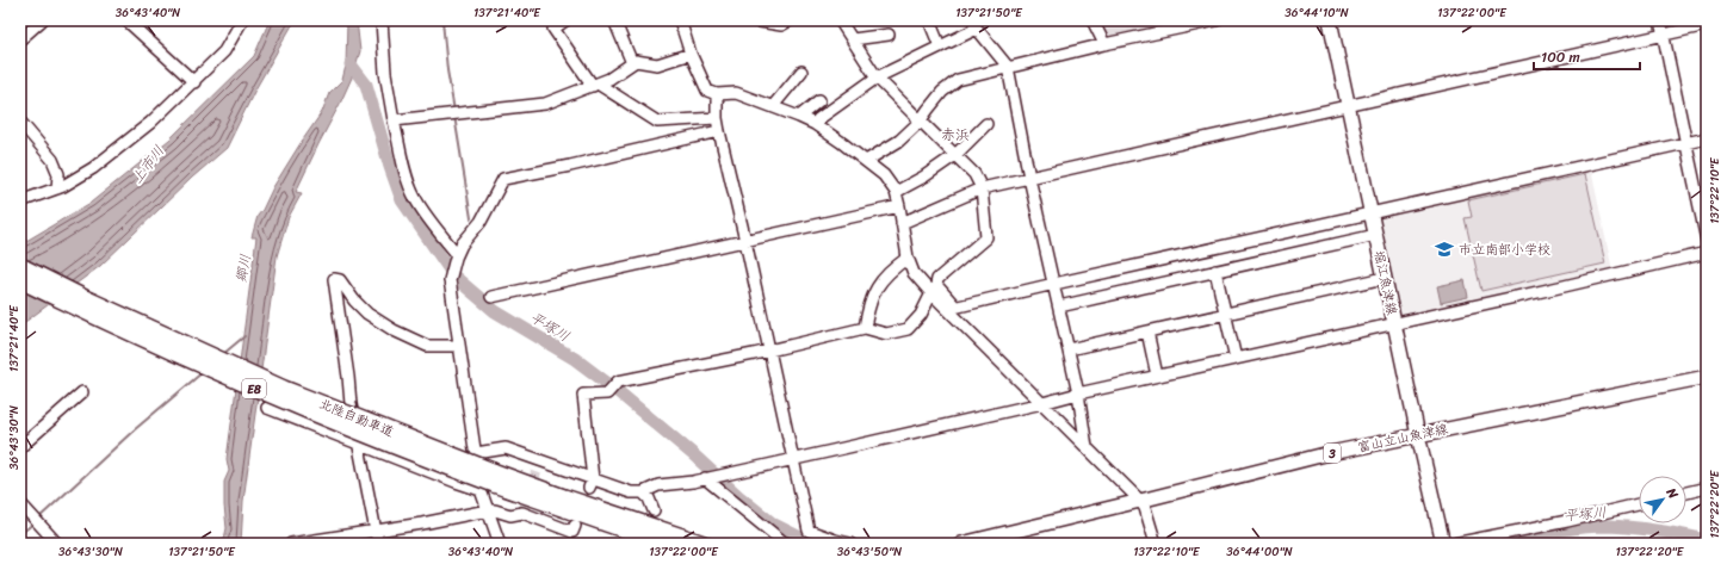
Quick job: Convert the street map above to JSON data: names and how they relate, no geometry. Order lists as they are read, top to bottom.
{
  "streets": {
    "highway": ["E8", "北陸自動車道"],
    "main road": ["堀江魚津線", "富山立山魚津線", "3"]
  },
  "crossings": [
    ["堀江魚津線", "富山立山魚津線"]
  ],
  "districts": ["赤浜"],
  "water": ["上市川", "郷川", "平塚川"],
  "places": {
    "school or university": ["市立南部小学校"]
  },
  "scale_bar": "100 m",
  "north": "top right",
  "coordinates": [
    "36°43'40\"N",
    "137°21'40\"E",
    "137°21'50\"E",
    "36°44'10\"N",
    "137°22'00\"E",
    "137°22'10\"E",
    "36°43'30\"N",
    "137°22'20\"E",
    "36°43'50\"N",
    "36°44'00\"N"
  ]
}
